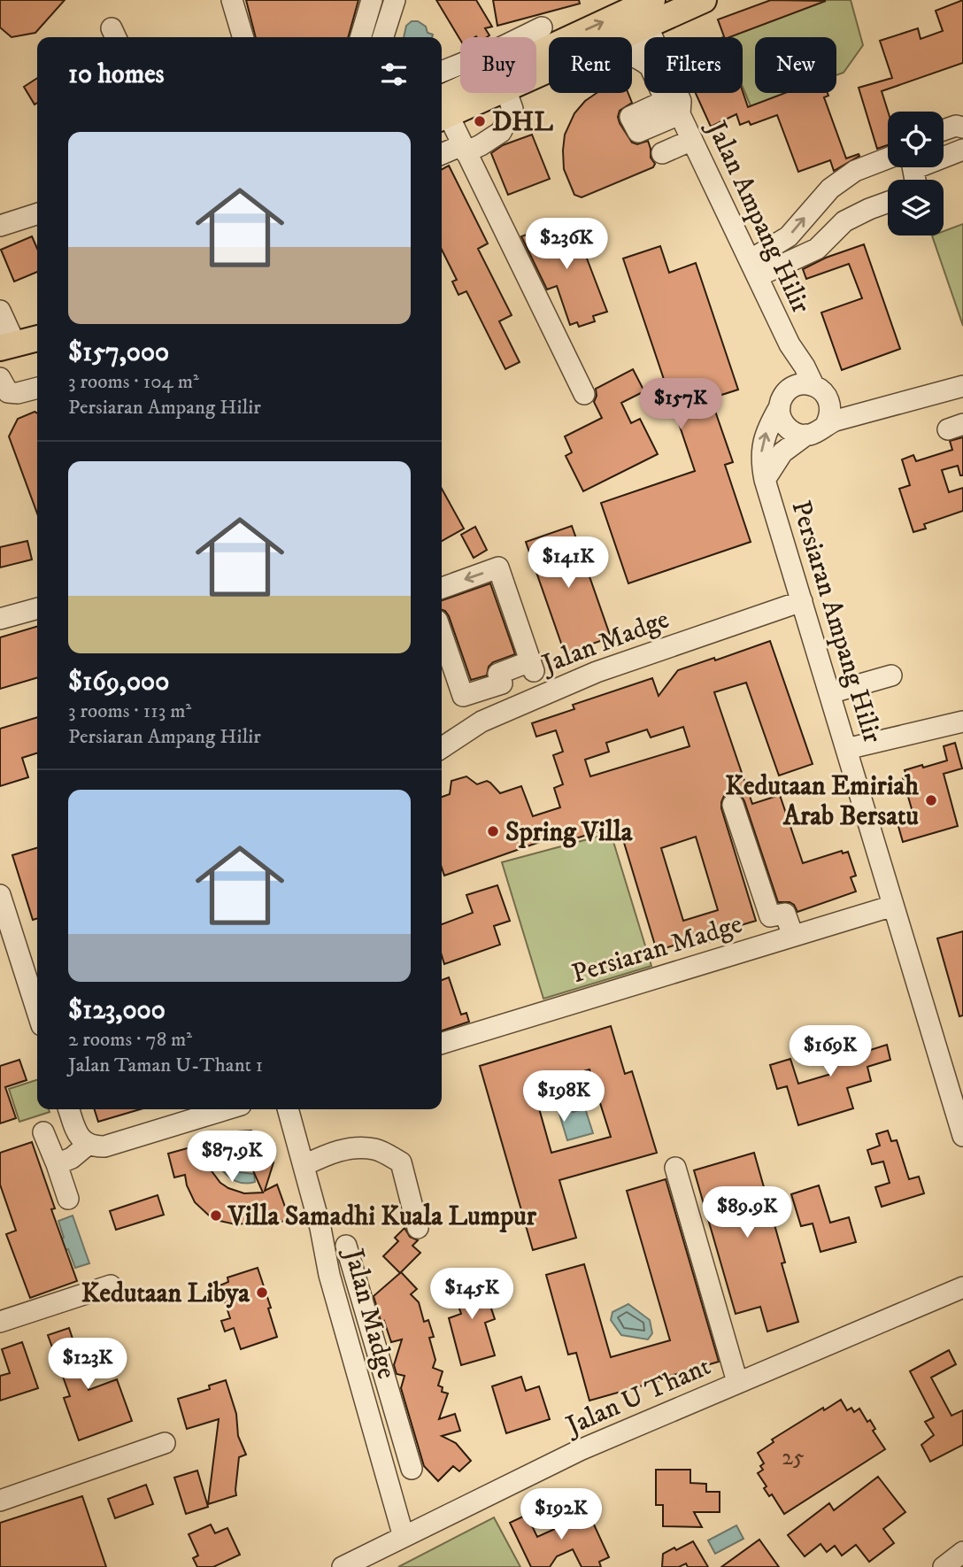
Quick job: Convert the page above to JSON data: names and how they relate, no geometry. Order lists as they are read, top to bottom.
{
  "streets": {
    "street": [
      "Jalan Ampang Hilir",
      "Persiaran Ampang Hilir",
      "Jalan Madge",
      "Persiaran Madge",
      "Jalan U Thant"
    ]
  },
  "crossings": [
    ["Jalan Ampang Hilir", "Persiaran Ampang Hilir"],
    ["Persiaran Ampang Hilir", "Jalan Madge"],
    ["Persiaran Ampang Hilir", "Persiaran Madge"],
    ["Jalan Madge", "Jalan U Thant"]
  ],
  "places": [
    "DHL",
    "Kedutaan Emiriah Arab Bersatu",
    "Spring Villa",
    "Villa Samadhi Kuala Lumpur",
    "Kedutaan Libya"
  ],
  "house_numbers": ["25"],
  "page": {
    "chip": [
      "Buy",
      "Rent",
      "Filters",
      "New"
    ],
    "heading": "10 homes",
    "list": [
      {
        "name": "$157,000",
        "note": "3 rooms · 104 m² · Persiaran Ampang Hilir"
      },
      {
        "name": "$169,000",
        "note": "3 rooms · 113 m² · Persiaran Ampang Hilir"
      },
      {
        "name": "$123,000",
        "note": "2 rooms · 78 m² · Jalan Taman U-Thant 1"
      }
    ],
    "price": [
      "$236K",
      "$157K",
      "$141K",
      "$169K",
      "$198K",
      "$87.9K",
      "$89.9K",
      "$145K",
      "$123K",
      "$192K"
    ]
  }
}
